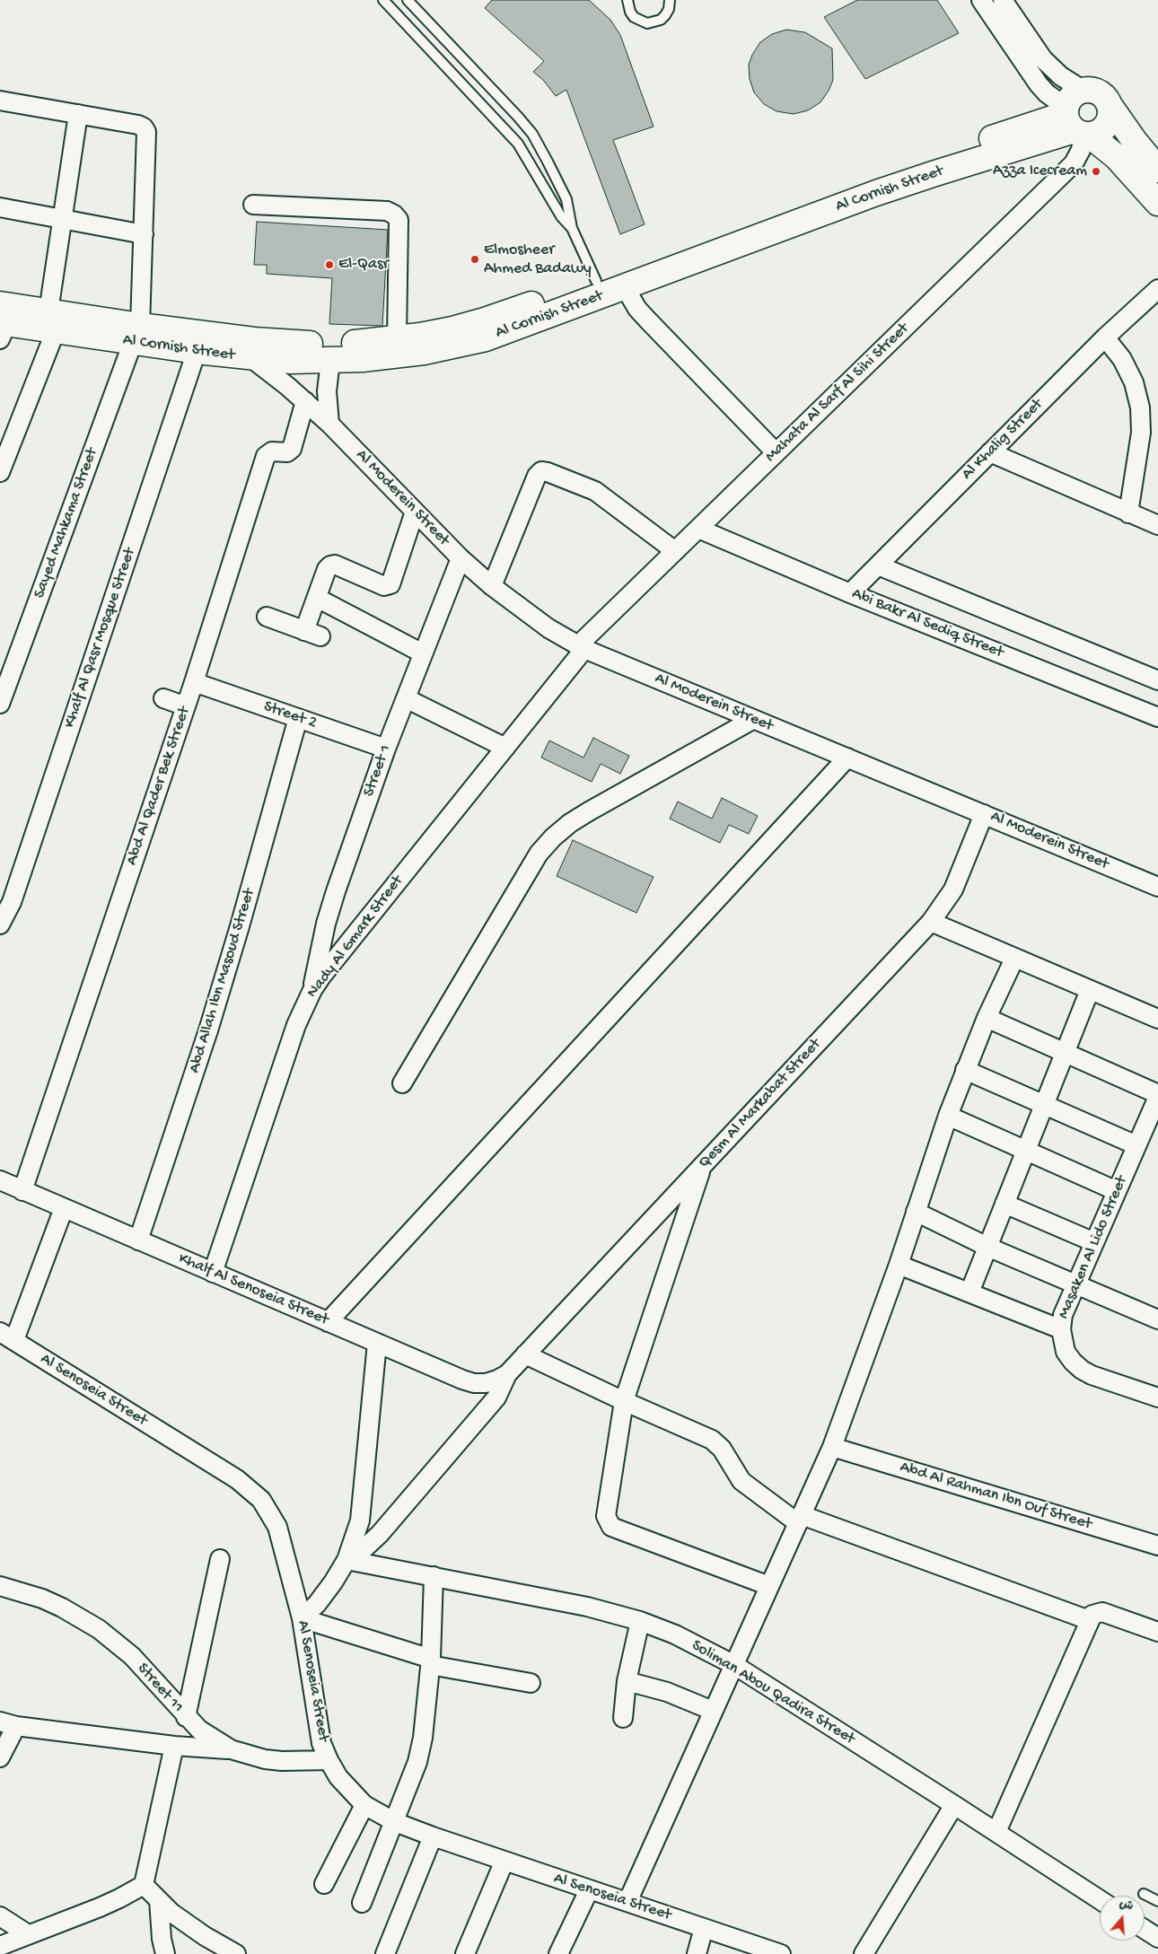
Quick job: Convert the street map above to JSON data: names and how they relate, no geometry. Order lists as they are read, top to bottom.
{
  "streets": {
    "street": [
      "Al Cornish Street",
      "Mahata Al Sarf Al Sihi Street",
      "Al Khalig Street",
      "Al Moderein Street",
      "Sayed Mahkama Street",
      "Abi Bakr Al Sediq Street",
      "Khalf Al Qasr Mosque Street",
      "Street 2",
      "Street 1",
      "Abd Al Qader Bek Street",
      "Nady Al Gmark Street",
      "Abd Allah Ibn Masoud Street",
      "Qesm Al Markabat Street",
      "Masaken Al Lido Street",
      "Khalf Al Senoseia Street",
      "Al Senoseia Street",
      "Abd Al Rahman Ibn Ouf Street",
      "Street 11",
      "Soliman Abou Qadira Street"
    ]
  },
  "crossings": [
    ["Al Cornish Street", "Mahata Al Sarf Al Sihi Street"],
    ["Al Cornish Street", "Al Moderein Street"],
    ["Al Cornish Street", "Sayed Mahkama Street"],
    ["Al Cornish Street", "Khalf Al Qasr Mosque Street"],
    ["Mahata Al Sarf Al Sihi Street", "Al Moderein Street"],
    ["Mahata Al Sarf Al Sihi Street", "Abi Bakr Al Sediq Street"],
    ["Mahata Al Sarf Al Sihi Street", "Nady Al Gmark Street"],
    ["Al Khalig Street", "Abi Bakr Al Sediq Street"],
    ["Al Moderein Street", "Street 1"],
    ["Al Moderein Street", "Abd Al Qader Bek Street"],
    ["Al Moderein Street", "Nady Al Gmark Street"],
    ["Al Moderein Street", "Qesm Al Markabat Street"],
    ["Street 2", "Street 1"],
    ["Street 2", "Abd Al Qader Bek Street"],
    ["Street 2", "Abd Allah Ibn Masoud Street"],
    ["Street 1", "Nady Al Gmark Street"],
    ["Abd Al Qader Bek Street", "Khalf Al Senoseia Street"],
    ["Nady Al Gmark Street", "Khalf Al Senoseia Street"],
    ["Abd Allah Ibn Masoud Street", "Khalf Al Senoseia Street"],
    ["Qesm Al Markabat Street", "Khalf Al Senoseia Street"],
    ["Al Senoseia Street", "Street 11"]
  ],
  "places": ["Azza Icecream", "Elmosheer Ahmed Badawy", "El-Qasr"],
  "north": "top"
}
